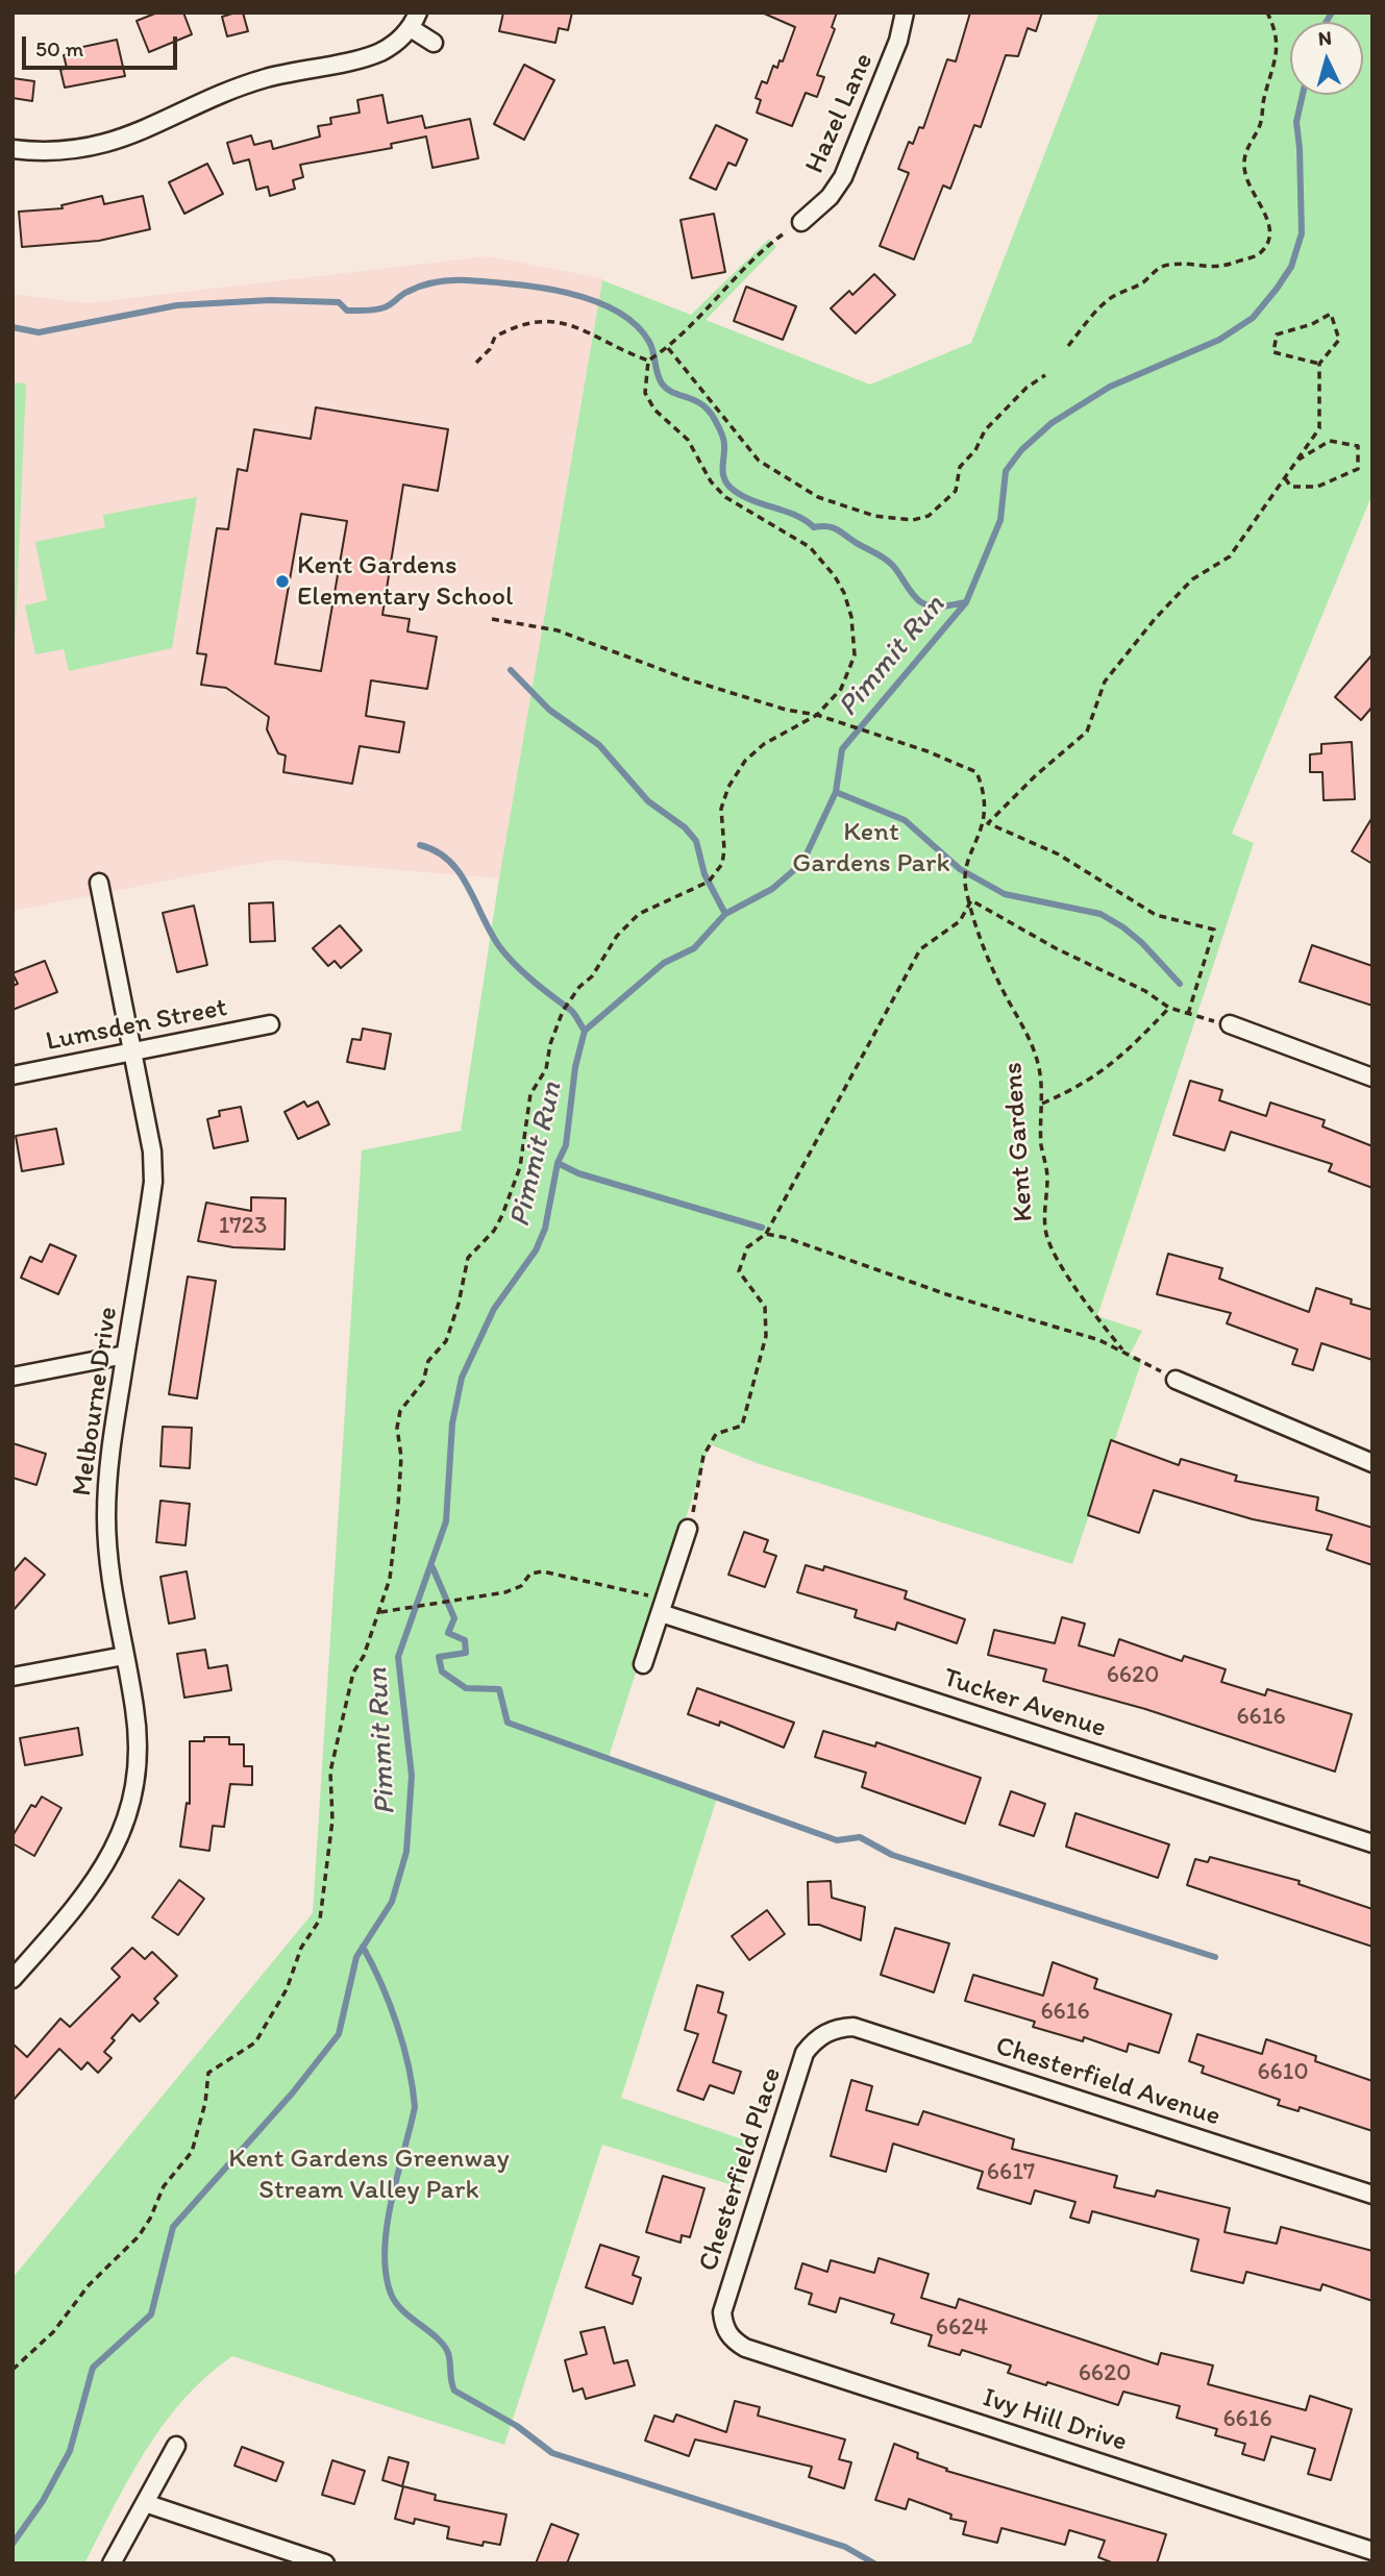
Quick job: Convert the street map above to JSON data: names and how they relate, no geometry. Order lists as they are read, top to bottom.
{
  "streets": {
    "street": [
      "Hazel Lane",
      "Lumsden Street",
      "Melbourne Drive",
      "Tucker Avenue",
      "Chesterfield Avenue",
      "Chesterfield Place",
      "Ivy Hill Drive"
    ],
    "path": ["Kent Gardens"]
  },
  "crossings": [
    ["Lumsden Street", "Melbourne Drive"],
    ["Chesterfield Avenue", "Chesterfield Place"],
    ["Chesterfield Place", "Ivy Hill Drive"]
  ],
  "water": ["Pimmit Run"],
  "parks": ["Kent Gardens Park", "Kent Gardens Greenway Stream Valley Park"],
  "places": ["Kent Gardens Elementary School"],
  "house_numbers": [
    "1723",
    "6620",
    "6616",
    "6616",
    "6610",
    "6617",
    "6624",
    "6620",
    "6616"
  ],
  "scale_bar": "50 m",
  "north": "top"
}
